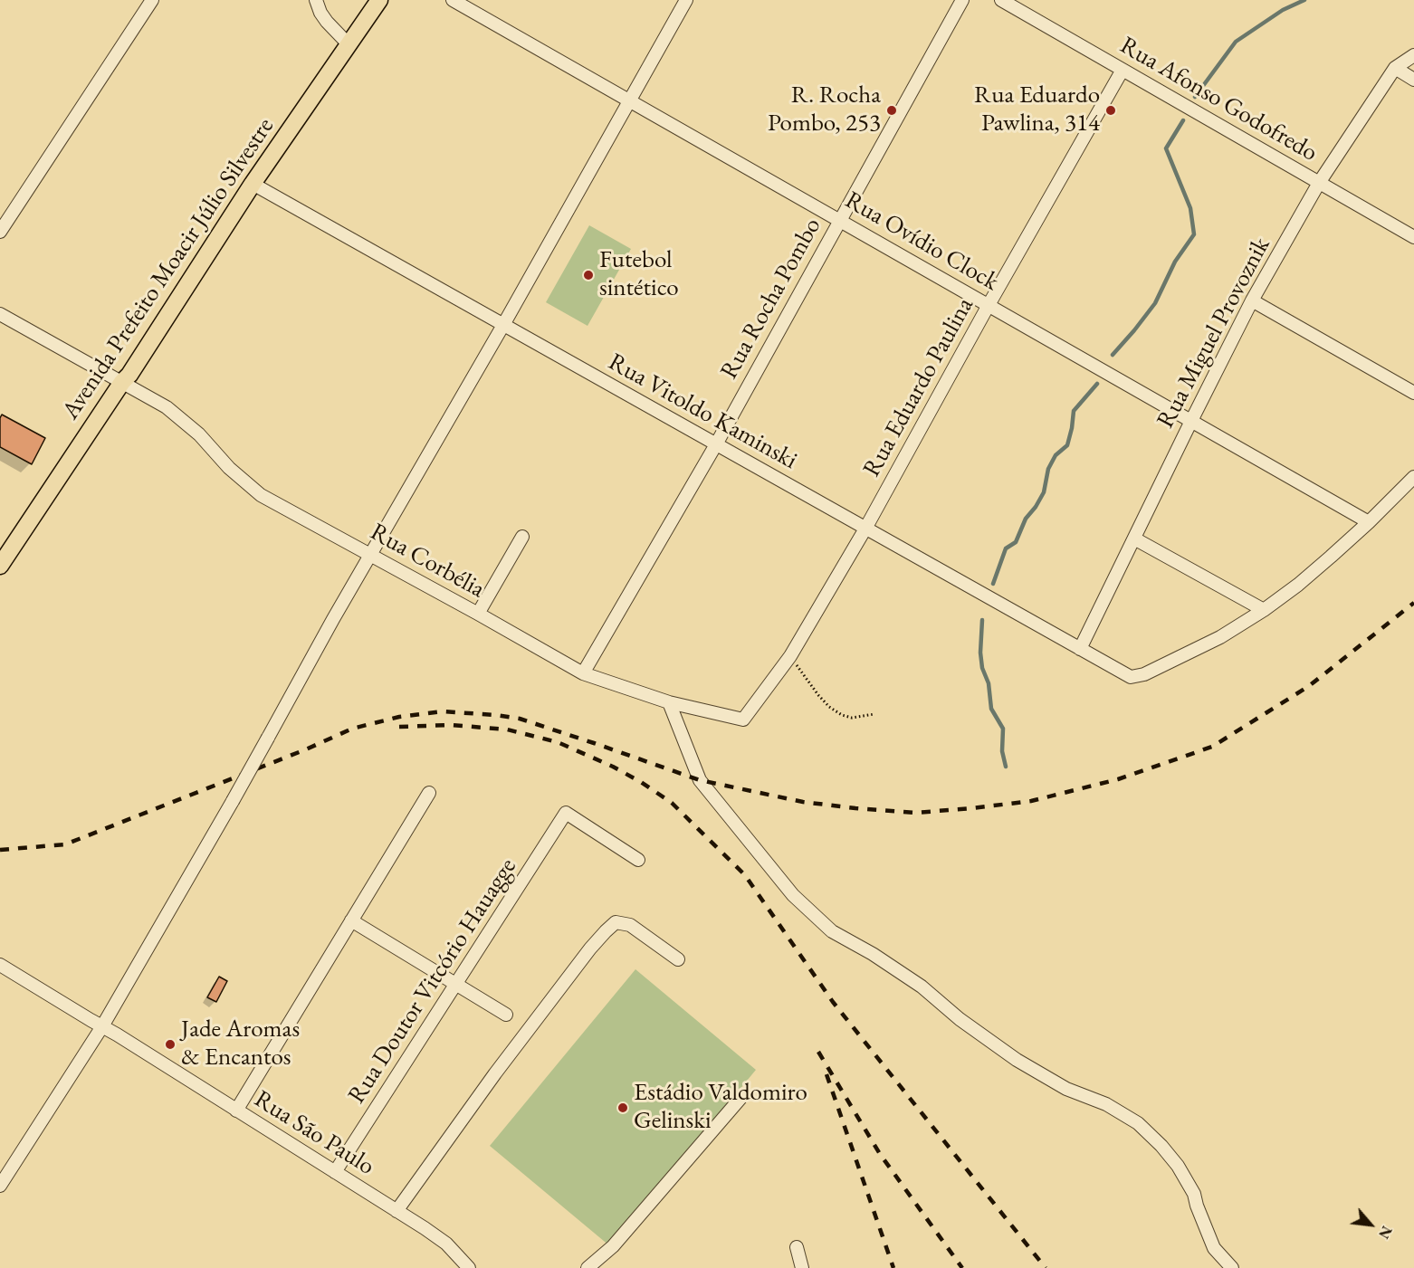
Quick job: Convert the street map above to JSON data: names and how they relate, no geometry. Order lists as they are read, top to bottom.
{
  "streets": {
    "main road": ["Avenida Prefeito Moacir Júlio Silvestre"],
    "street": [
      "Rua Afonso Godofredo",
      "Rua Ovídio Clock",
      "Rua Rocha Pombo",
      "Rua Miguel Provoznik",
      "Rua Eduardo Paulina",
      "Rua Vitoldo Kaminski",
      "Rua Corbélia",
      "Rua Doutor Vitcório Hauagge",
      "Rua São Paulo"
    ]
  },
  "crossings": [
    ["Rua Afonso Godofredo", "Rua Miguel Provoznik"],
    ["Rua Afonso Godofredo", "Rua Eduardo Paulina"],
    ["Rua Ovídio Clock", "Rua Rocha Pombo"],
    ["Rua Ovídio Clock", "Rua Miguel Provoznik"],
    ["Rua Ovídio Clock", "Rua Eduardo Paulina"],
    ["Avenida Prefeito Moacir Júlio Silvestre", "Rua Vitoldo Kaminski"],
    ["Avenida Prefeito Moacir Júlio Silvestre", "Rua Corbélia"],
    ["Rua Rocha Pombo", "Rua Vitoldo Kaminski"],
    ["Rua Rocha Pombo", "Rua Corbélia"],
    ["Rua Miguel Provoznik", "Rua Vitoldo Kaminski"],
    ["Rua Eduardo Paulina", "Rua Vitoldo Kaminski"],
    ["Rua Eduardo Paulina", "Rua Corbélia"],
    ["Rua Doutor Vitcório Hauagge", "Rua São Paulo"]
  ],
  "places": [
    "R. Rocha Pombo, 253",
    "Rua Eduardo Pawlina, 314",
    "Futebol sintético",
    "Jade Aromas & Encantos",
    "Estádio Valdomiro Gelinski"
  ],
  "north": "bottom right"
}
